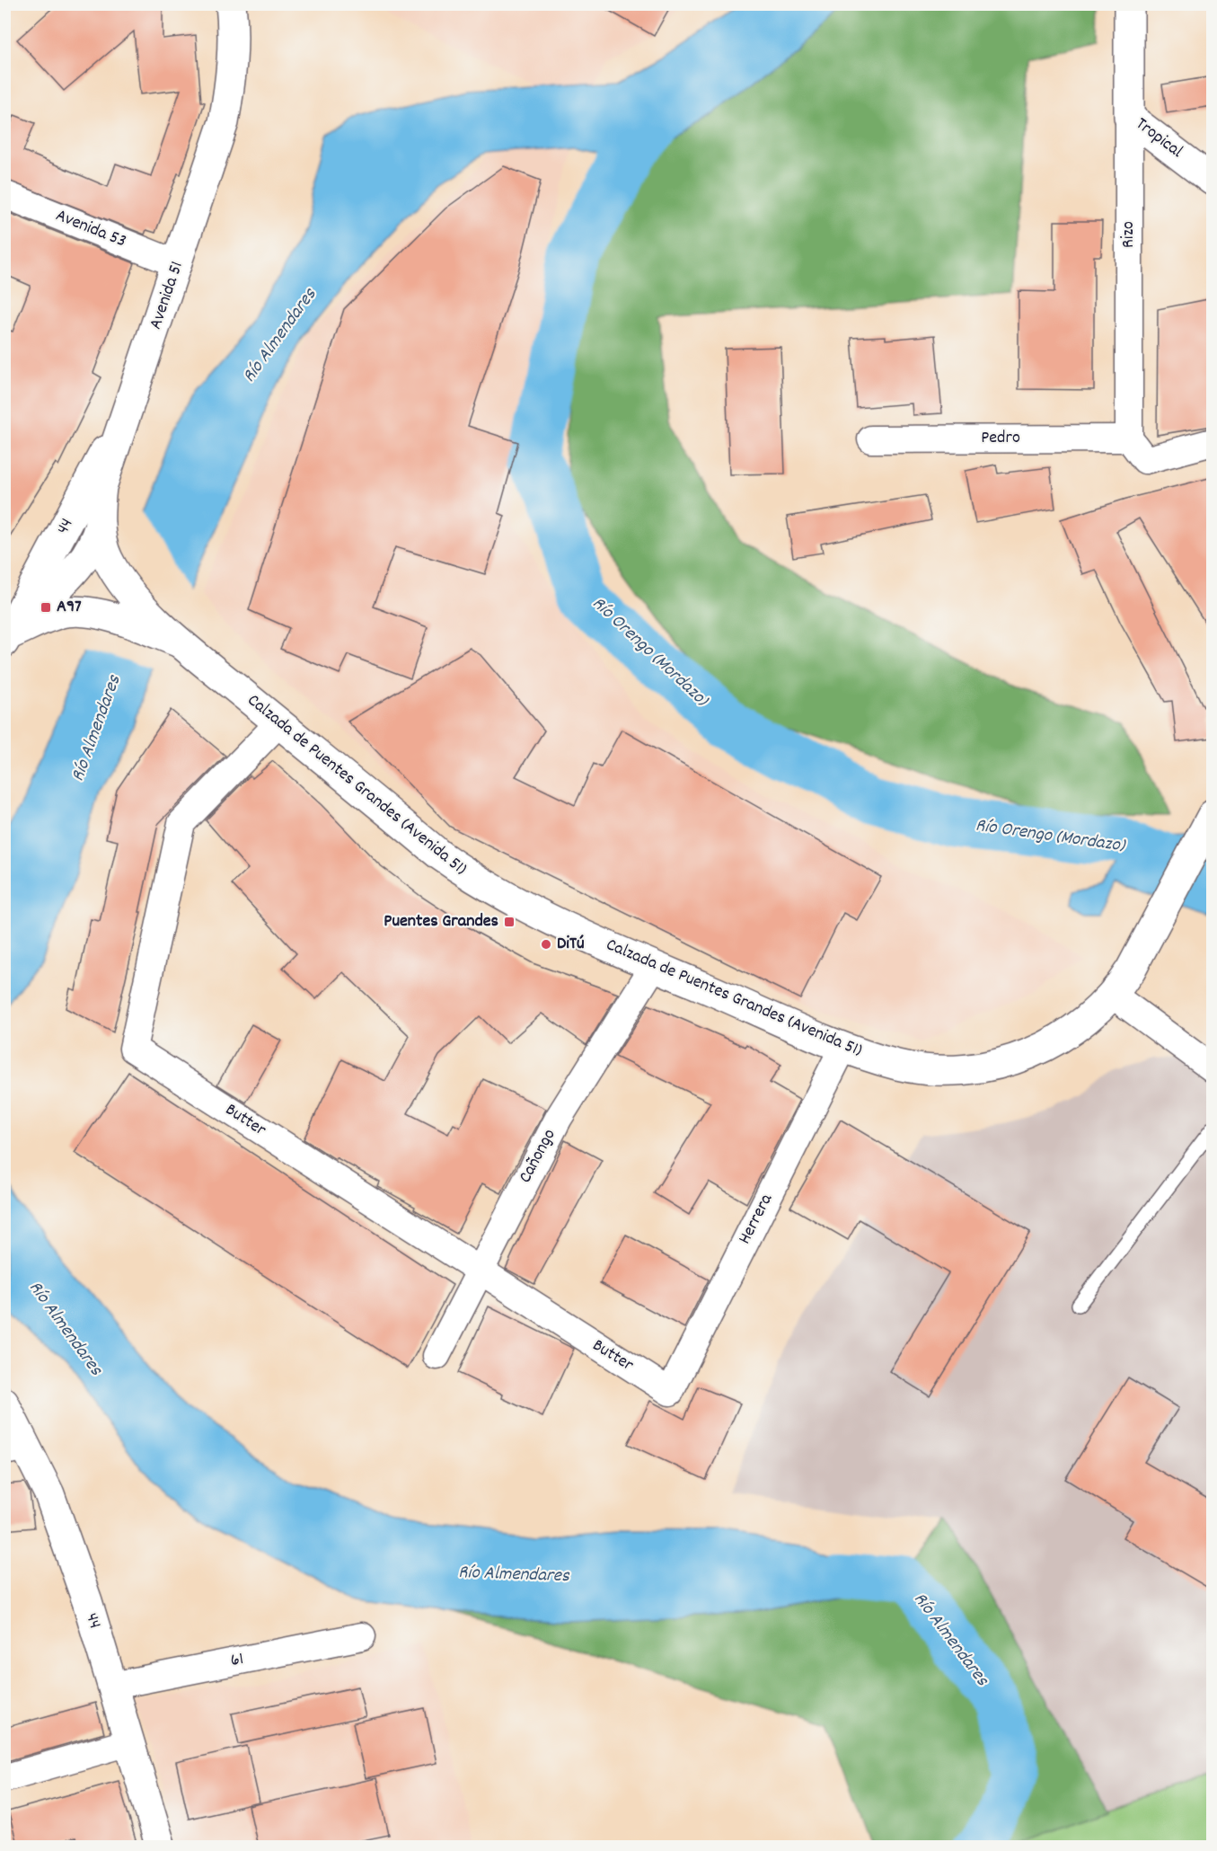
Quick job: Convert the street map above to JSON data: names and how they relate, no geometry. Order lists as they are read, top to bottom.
{
  "streets": {
    "main road": [
      "Tropical",
      "Rizo",
      "Avenida 51",
      "44",
      "Calzada de Puentes Grandes (Avenida 51)"
    ],
    "street": [
      "Avenida 53",
      "Pedro",
      "Butter",
      "Cañongo",
      "Herrera",
      "61"
    ]
  },
  "crossings": [
    ["Tropical", "Rizo"],
    ["Avenida 53", "Avenida 51"],
    ["Rizo", "Pedro"],
    ["Avenida 51", "44"],
    ["Avenida 51", "Calzada de Puentes Grandes (Avenida 51)"],
    ["44", "61"],
    ["Calzada de Puentes Grandes (Avenida 51)", "Butter"],
    ["Calzada de Puentes Grandes (Avenida 51)", "Cañongo"],
    ["Calzada de Puentes Grandes (Avenida 51)", "Herrera"],
    ["Butter", "Cañongo"],
    ["Butter", "Herrera"]
  ],
  "water": ["Río Almendares", "Río Orengo (Mordazo)"],
  "places": {
    "transit": ["A97", "Puentes Grandes"],
    "other": ["DiTú"]
  }
}
